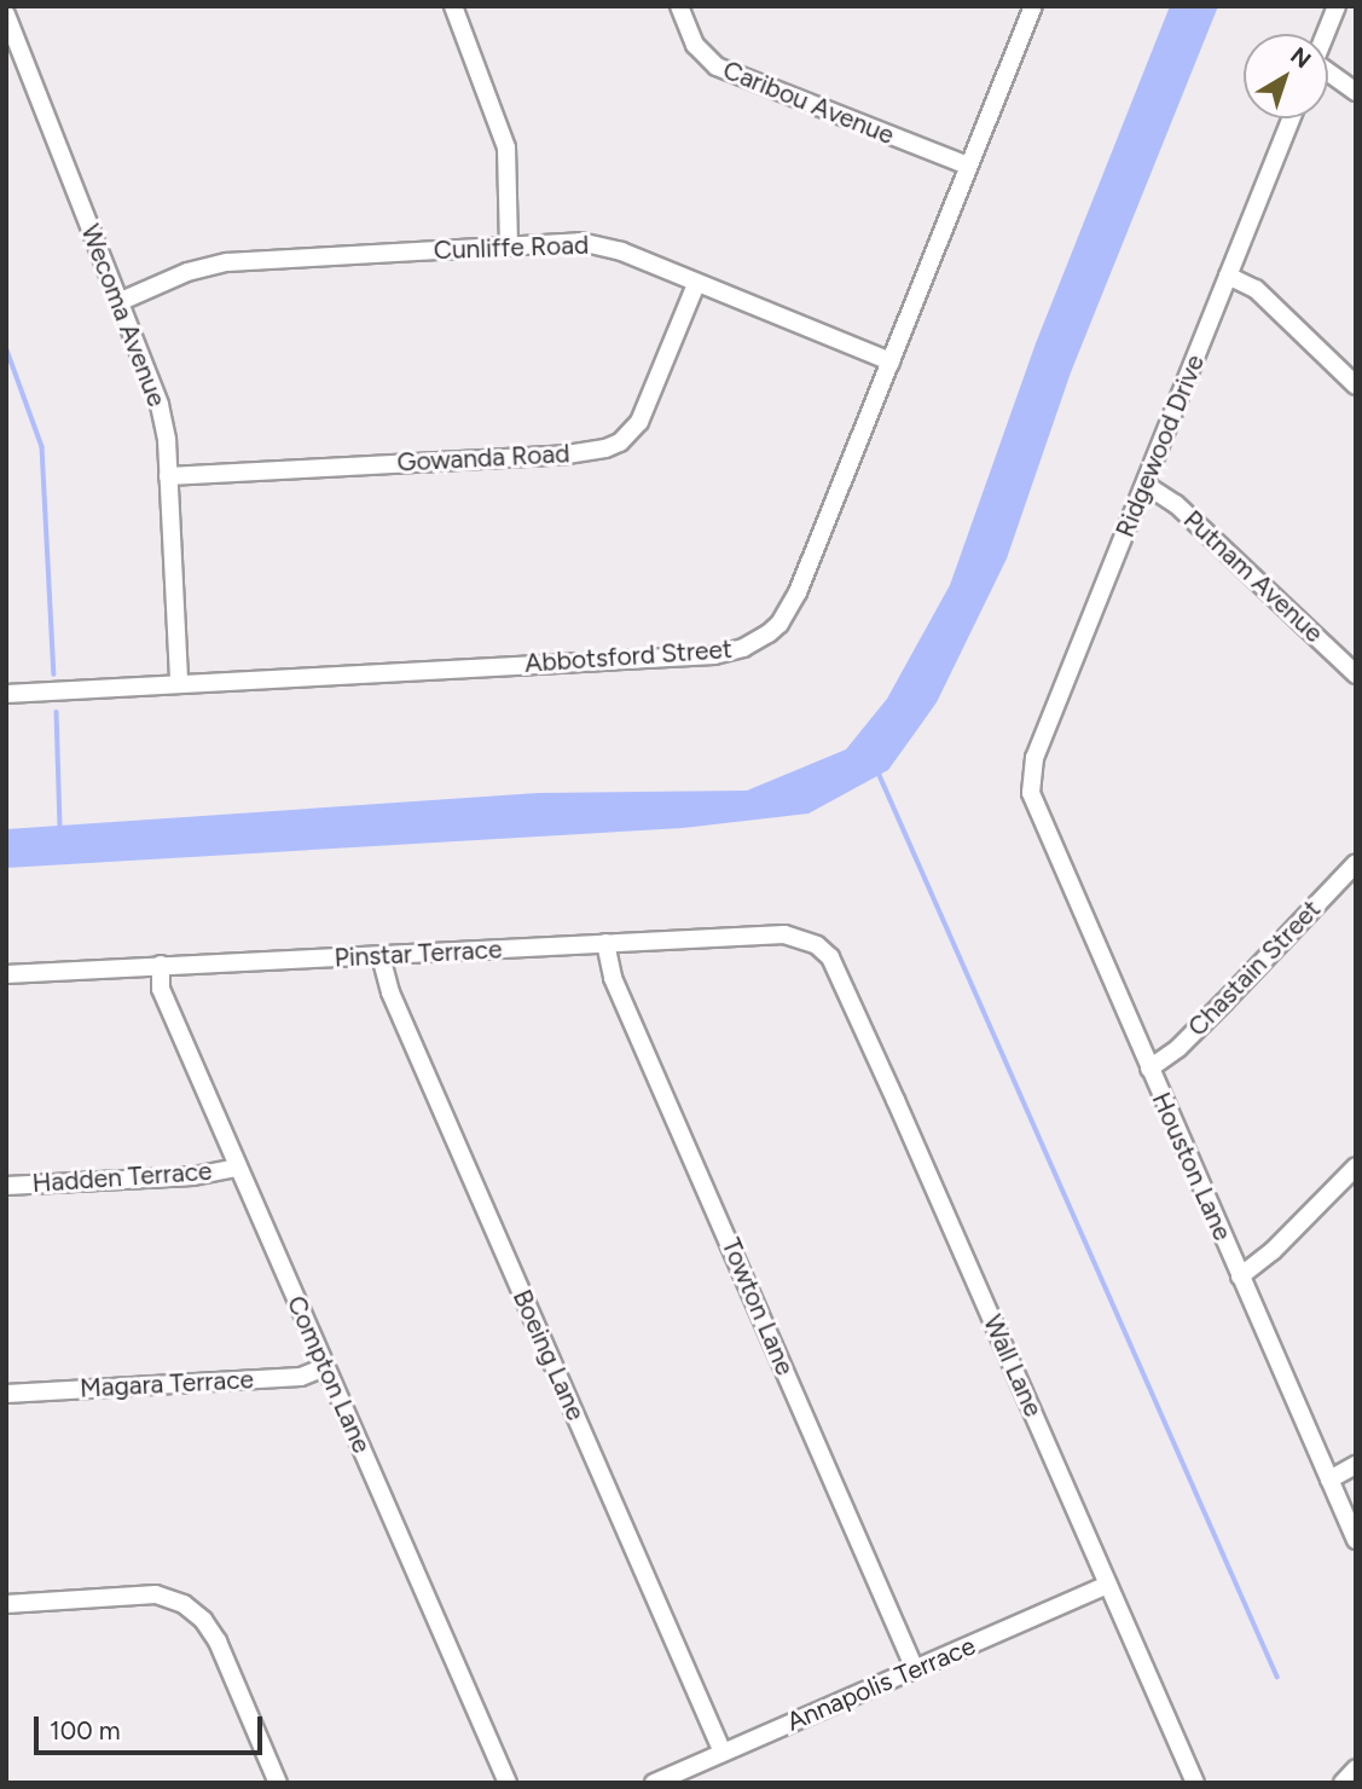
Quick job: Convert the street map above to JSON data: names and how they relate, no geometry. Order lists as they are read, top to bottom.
{
  "streets": {
    "street": [
      "Caribou Avenue",
      "Cunliffe Road",
      "Wecoma Avenue",
      "Ridgewood Drive",
      "Gowanda Road",
      "Putnam Avenue",
      "Abbotsford Street",
      "Pinstar Terrace",
      "Chastain Street",
      "Houston Lane",
      "Hadden Terrace",
      "Towton Lane",
      "Boeing Lane",
      "Wall Lane",
      "Compton Lane",
      "Magara Terrace",
      "Annapolis Terrace"
    ]
  },
  "crossings": [
    ["Caribou Avenue", "Abbotsford Street"],
    ["Cunliffe Road", "Wecoma Avenue"],
    ["Cunliffe Road", "Gowanda Road"],
    ["Cunliffe Road", "Abbotsford Street"],
    ["Wecoma Avenue", "Gowanda Road"],
    ["Wecoma Avenue", "Abbotsford Street"],
    ["Ridgewood Drive", "Putnam Avenue"],
    ["Ridgewood Drive", "Houston Lane"],
    ["Pinstar Terrace", "Towton Lane"],
    ["Pinstar Terrace", "Boeing Lane"],
    ["Pinstar Terrace", "Wall Lane"],
    ["Pinstar Terrace", "Compton Lane"],
    ["Chastain Street", "Houston Lane"],
    ["Hadden Terrace", "Compton Lane"],
    ["Towton Lane", "Annapolis Terrace"],
    ["Boeing Lane", "Annapolis Terrace"],
    ["Wall Lane", "Annapolis Terrace"],
    ["Compton Lane", "Magara Terrace"]
  ],
  "scale_bar": "100 m",
  "north": "top right"
}
